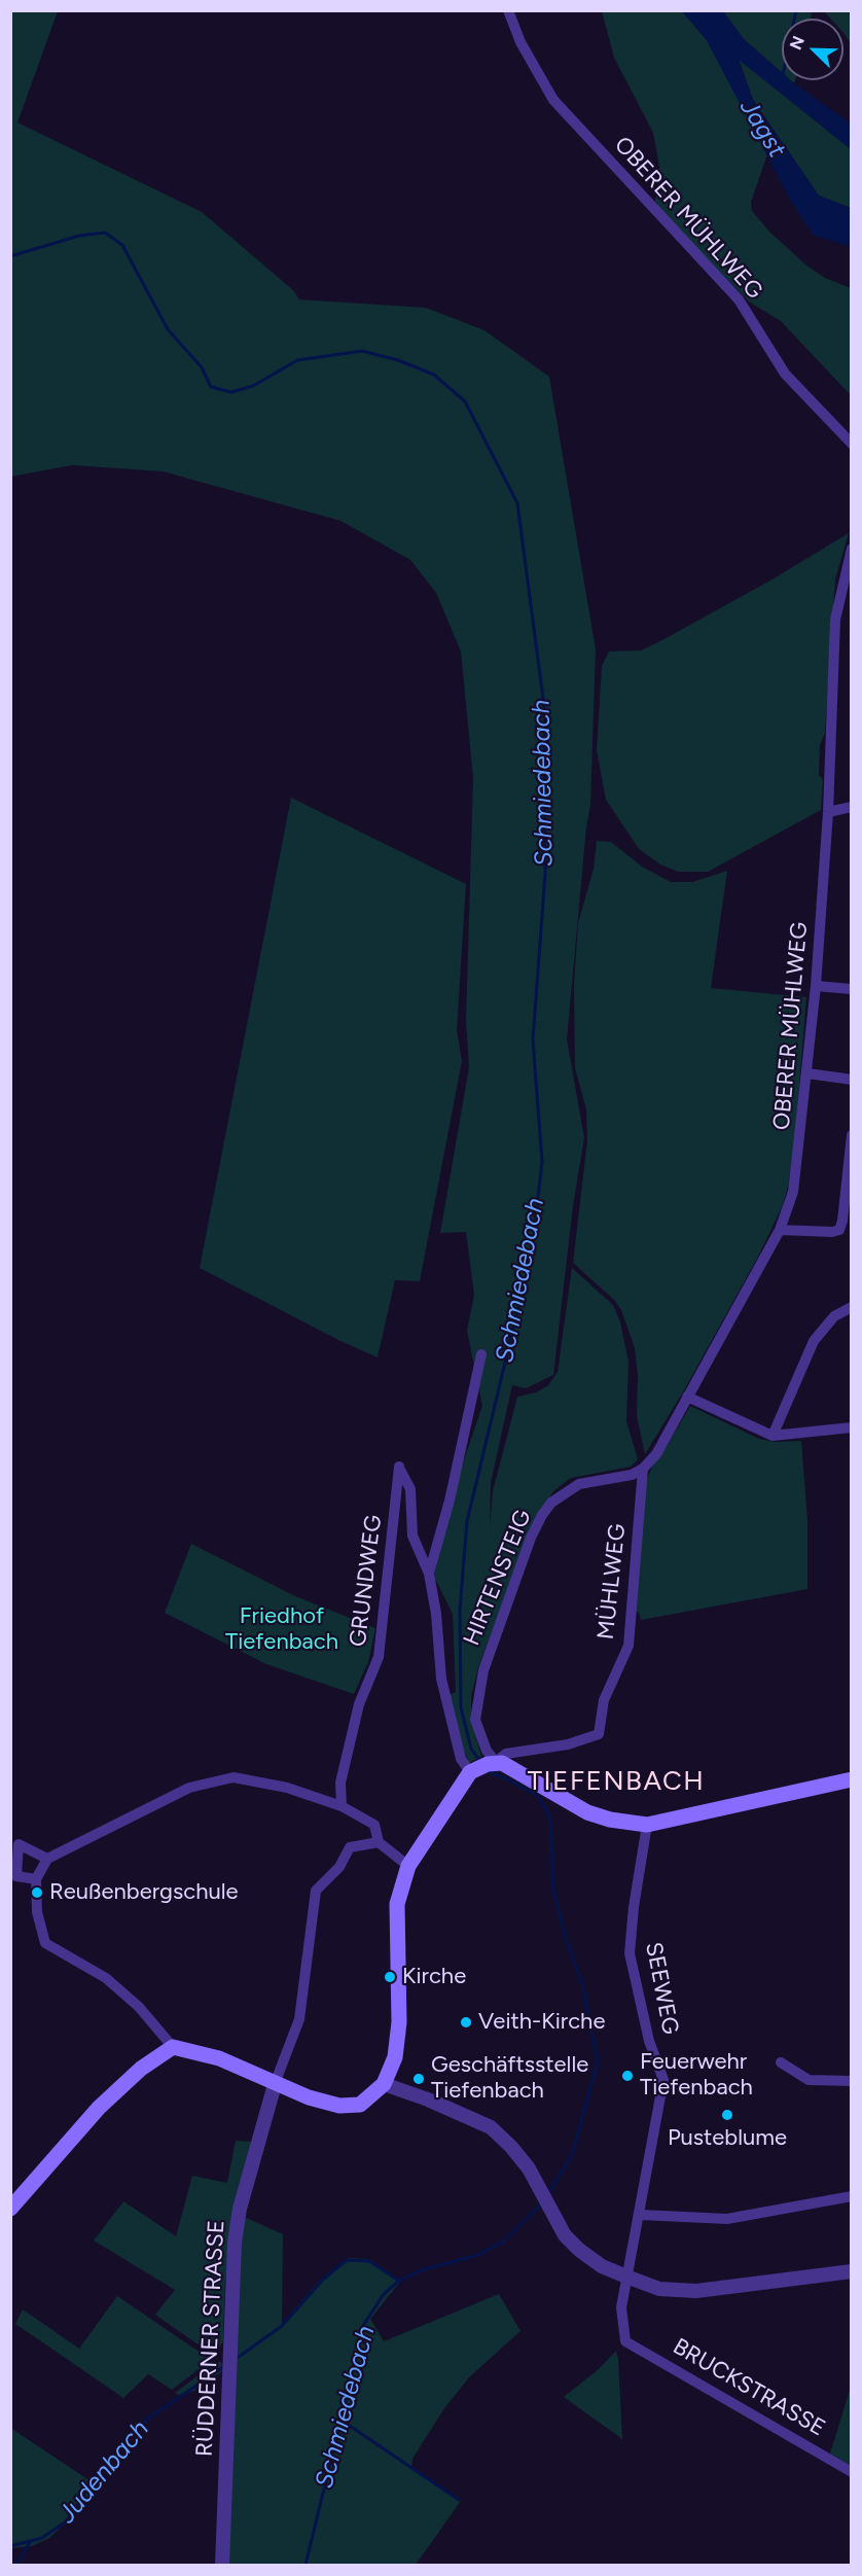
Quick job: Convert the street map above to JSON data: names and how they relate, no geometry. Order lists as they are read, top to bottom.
{
  "streets": {
    "street": [
      "OBERER MÜHLWEG",
      "HIRTENSTEIG",
      "GRUNDWEG",
      "MÜHLWEG",
      "SEEWEG",
      "RÜDDERNER STRASSE",
      "BRUCKSTRASSE"
    ]
  },
  "crossings": [
    ["OBERER MÜHLWEG", "HIRTENSTEIG"],
    ["OBERER MÜHLWEG", "MÜHLWEG"],
    ["HIRTENSTEIG", "MÜHLWEG"],
    ["SEEWEG", "BRUCKSTRASSE"]
  ],
  "districts": ["TIEFENBACH"],
  "water": ["Jagst", "Schmiedebach", "Judenbach"],
  "parks": ["Friedhof Tiefenbach"],
  "places": [
    "Reußenbergschule",
    "Kirche",
    "Veith-Kirche",
    "Feuerwehr Tiefenbach",
    "Geschäftsstelle Tiefenbach",
    "Pusteblume"
  ],
  "north": "top left"
}
